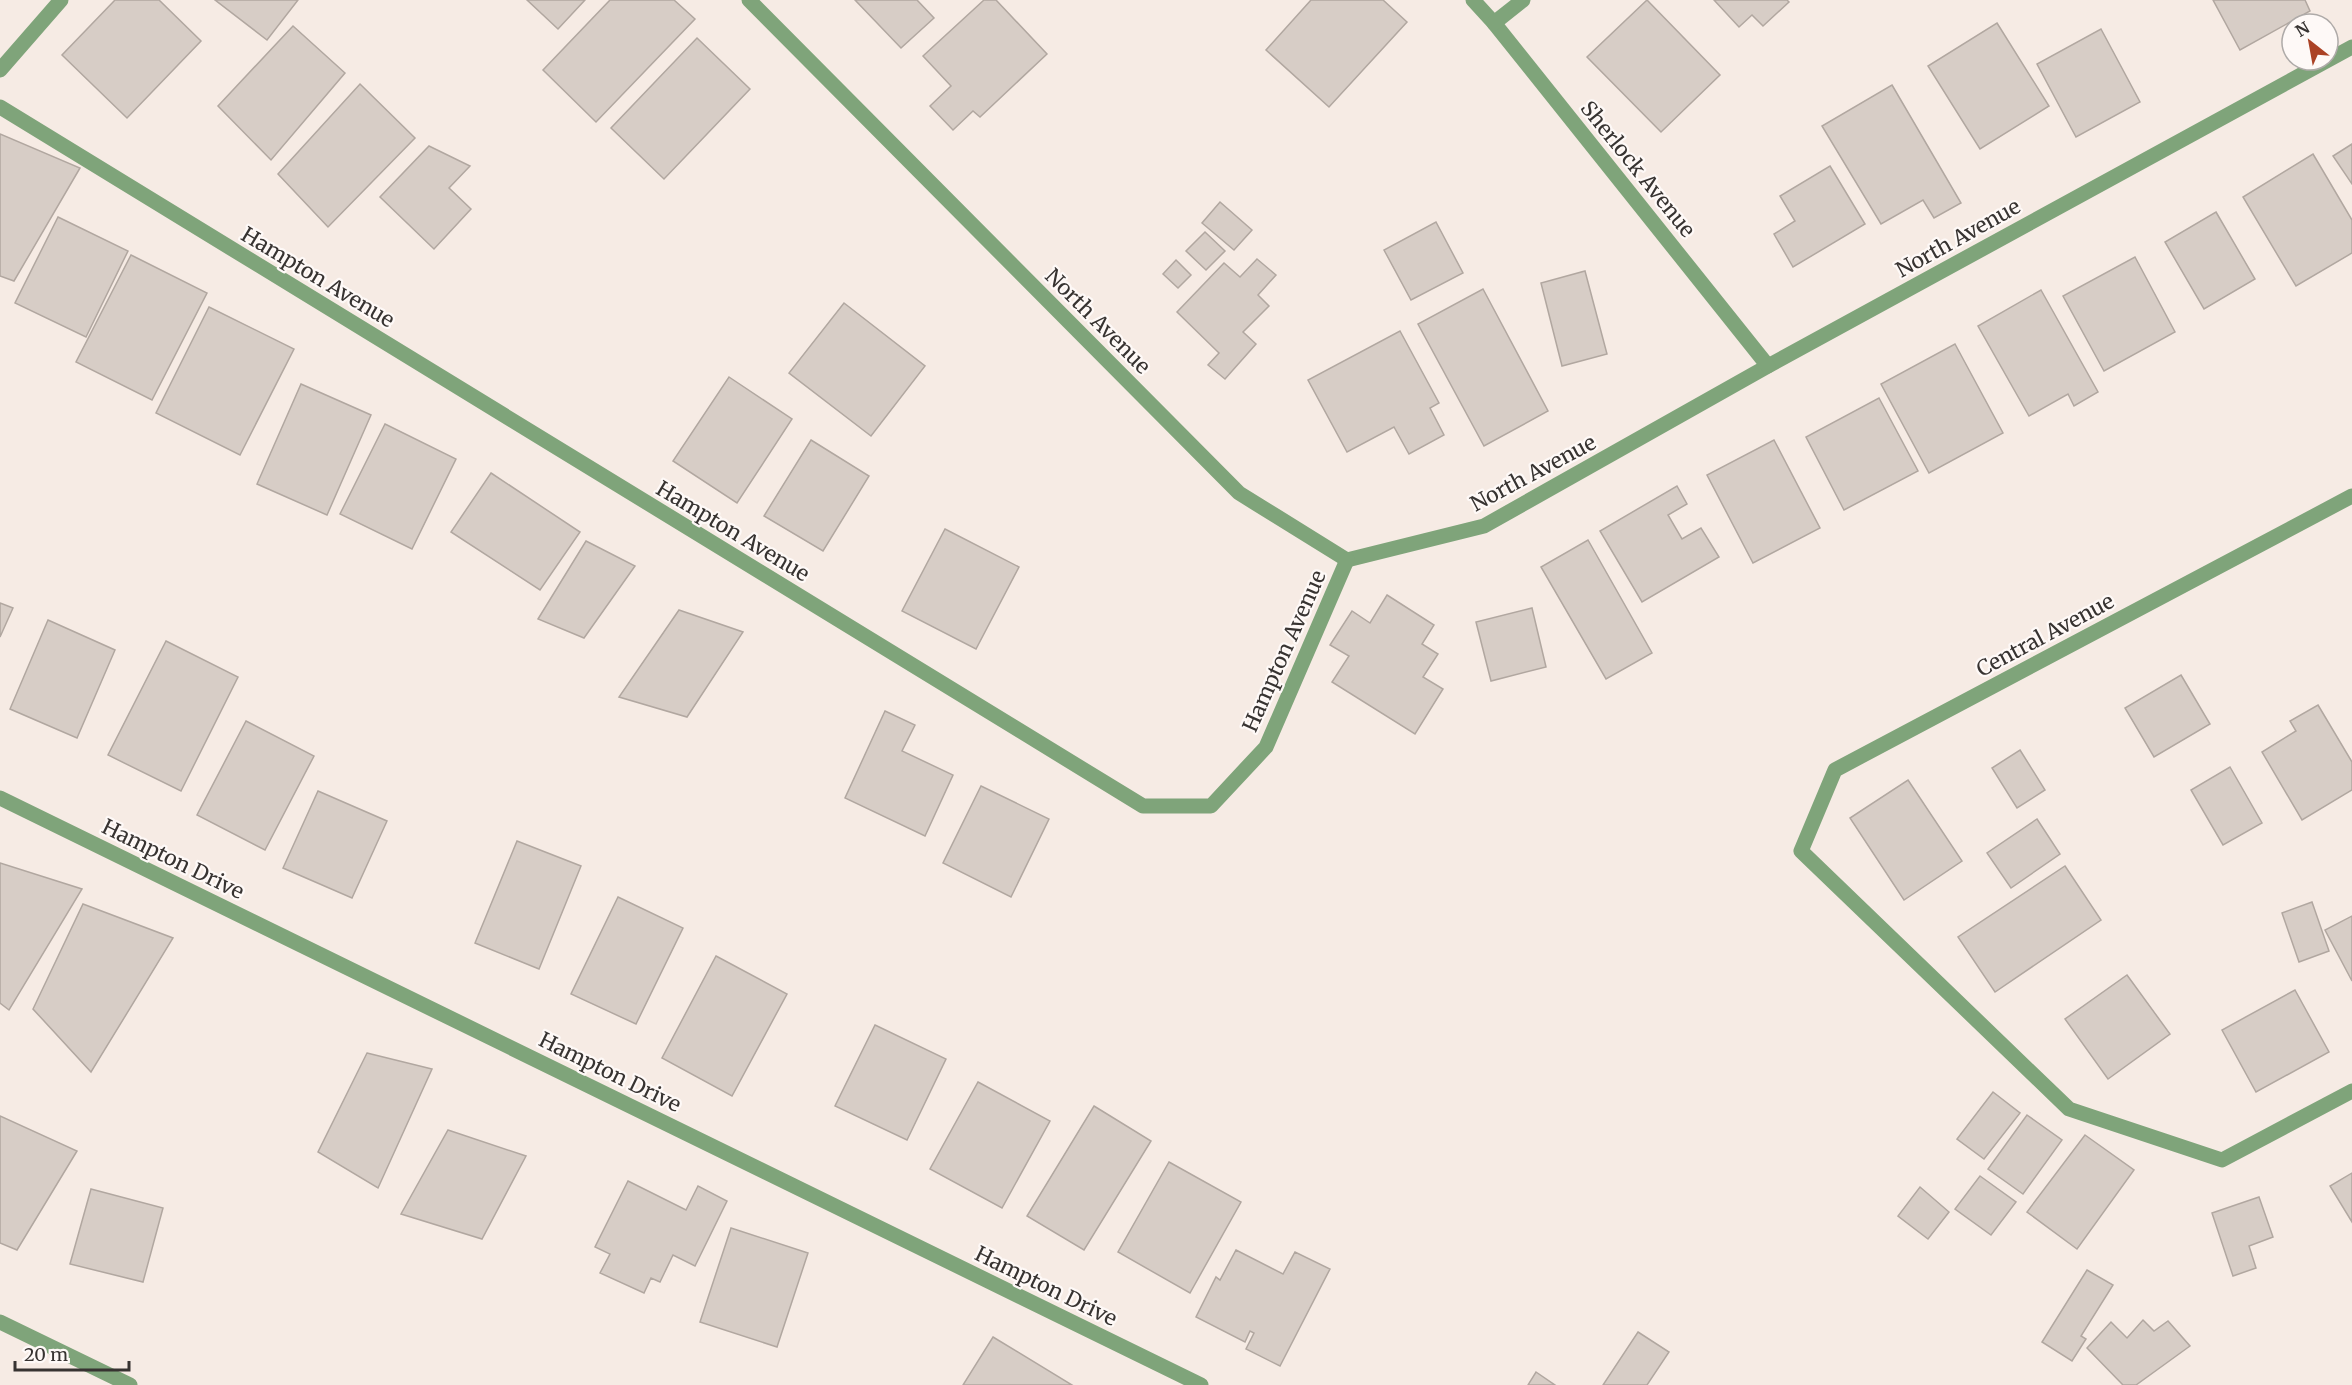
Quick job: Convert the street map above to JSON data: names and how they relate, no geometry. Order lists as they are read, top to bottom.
{
  "streets": {
    "street": [
      "Sherlock Avenue",
      "North Avenue",
      "Hampton Avenue",
      "Central Avenue",
      "Hampton Drive"
    ]
  },
  "crossings": [
    ["Sherlock Avenue", "North Avenue"],
    ["North Avenue", "Hampton Avenue"]
  ],
  "scale_bar": "20 m",
  "north": "top left"
}
